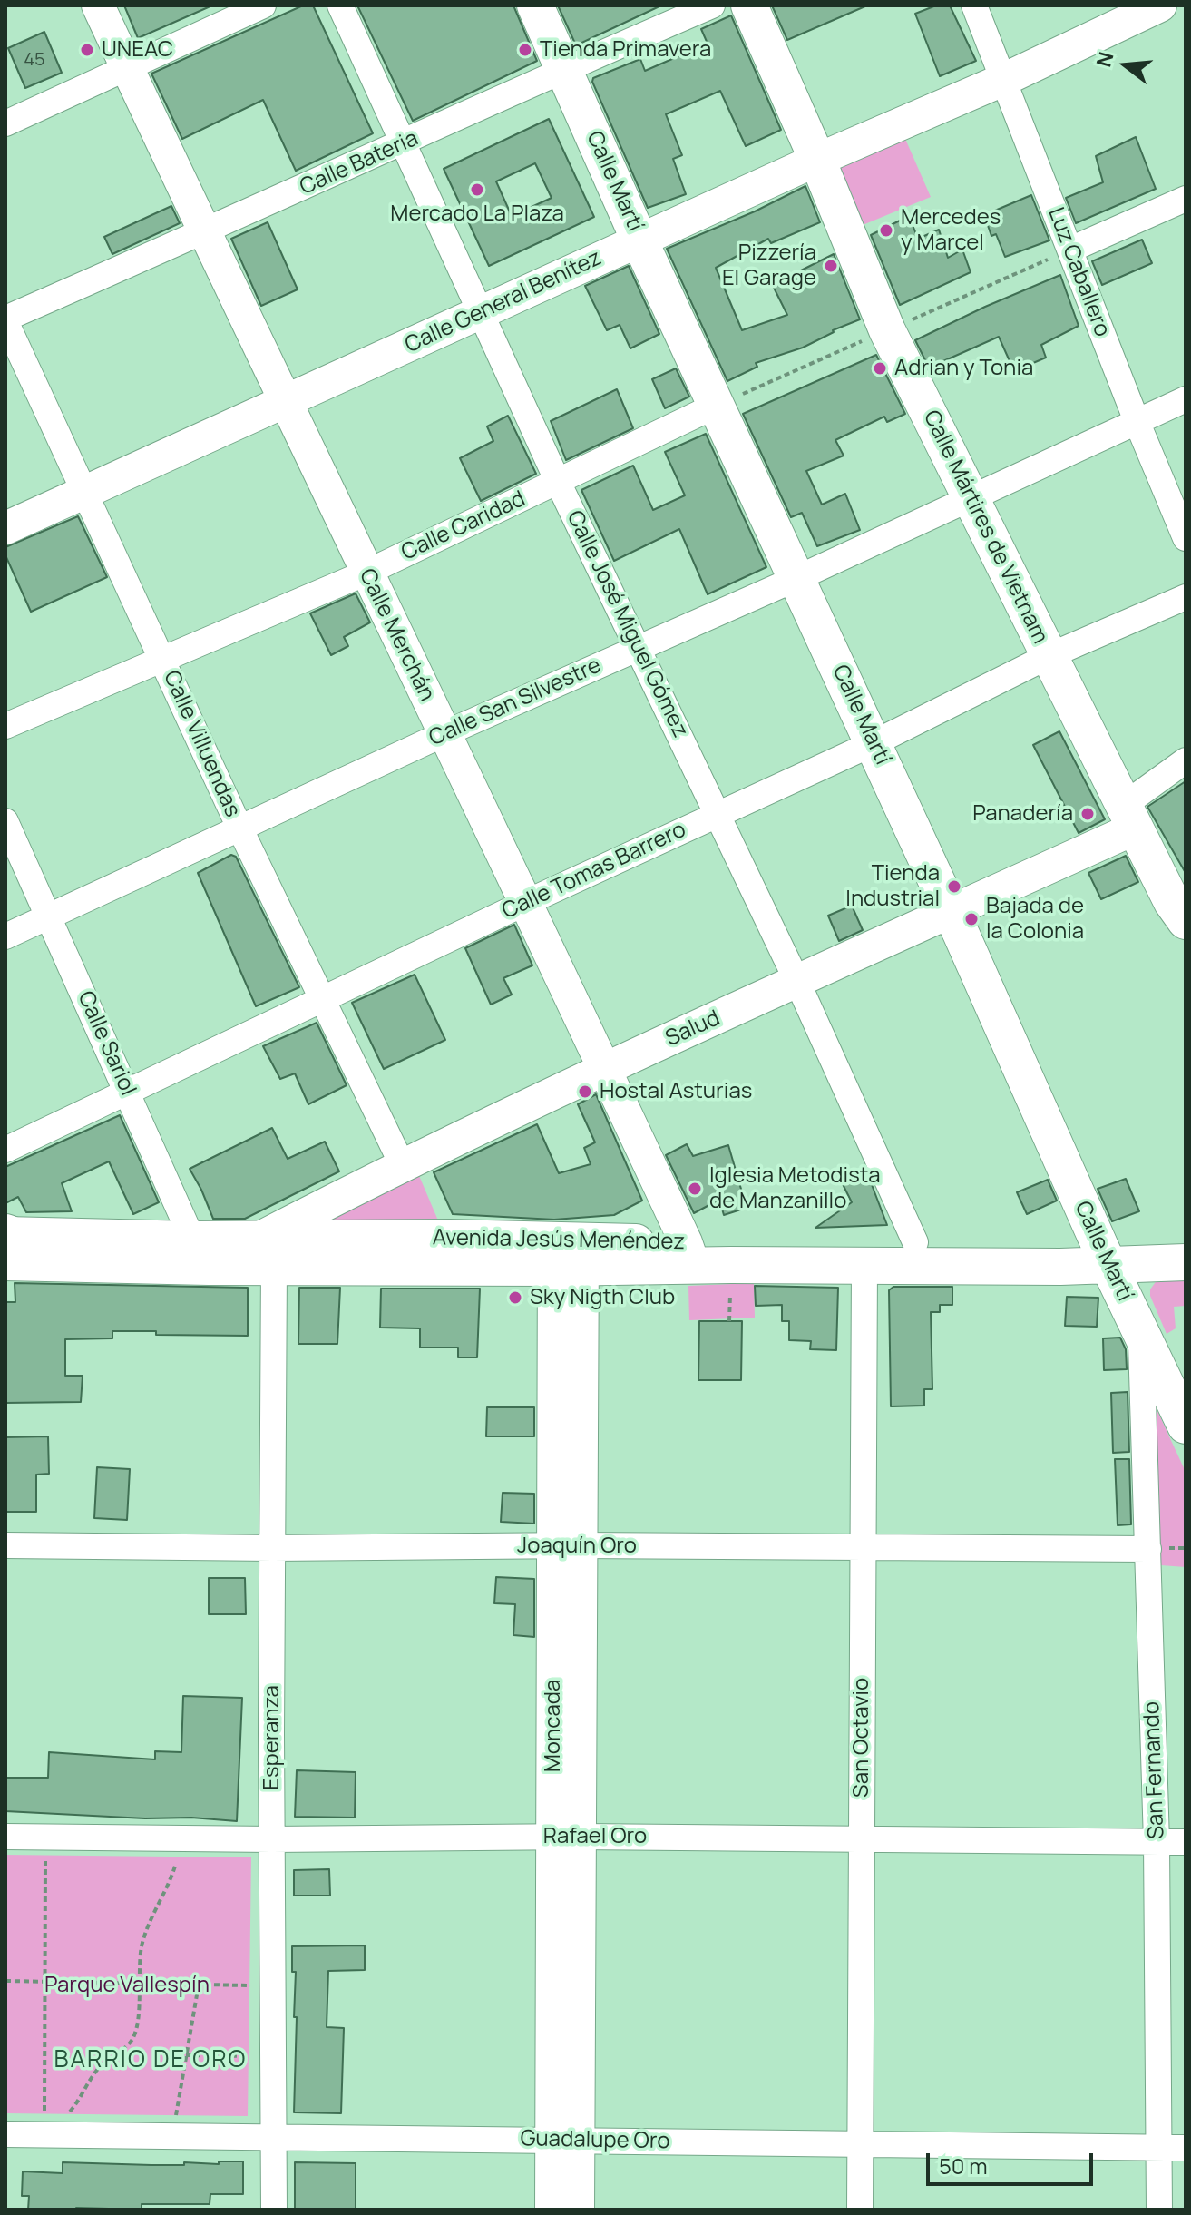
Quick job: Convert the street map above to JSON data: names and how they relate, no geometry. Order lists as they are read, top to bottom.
{
  "streets": {
    "main road": ["Calle Martí", "Calle Mártires de Vietnam", "Avenida Jesús Menéndez"],
    "street": [
      "Calle Bateria",
      "Luz Caballero",
      "Calle General Benítez",
      "Calle Caridad",
      "Calle José Miguel Gómez",
      "Calle Merchán",
      "Calle San Silvestre",
      "Calle Villuendas",
      "Calle Tomas Barrero",
      "Salud",
      "Calle Sariol",
      "Joaquín Oro",
      "Moncada",
      "Esperanza",
      "San Octavio",
      "San Fernando",
      "Rafael Oro",
      "Guadalupe Oro"
    ]
  },
  "crossings": [
    ["Calle Bateria", "Calle Martí"],
    ["Calle Bateria", "Calle José Miguel Gómez"],
    ["Calle Bateria", "Calle Merchán"],
    ["Calle Bateria", "Calle Villuendas"],
    ["Calle Martí", "Calle General Benítez"],
    ["Calle Martí", "Calle Caridad"],
    ["Calle Martí", "Calle San Silvestre"],
    ["Calle Martí", "Calle Tomas Barrero"],
    ["Calle Martí", "Salud"],
    ["Calle Martí", "Avenida Jesús Menéndez"],
    ["Calle Martí", "San Fernando"],
    ["Luz Caballero", "Calle General Benítez"],
    ["Luz Caballero", "Calle San Silvestre"],
    ["Calle General Benítez", "Calle Mártires de Vietnam"],
    ["Calle General Benítez", "Calle José Miguel Gómez"],
    ["Calle General Benítez", "Calle Merchán"],
    ["Calle General Benítez", "Calle Villuendas"],
    ["Calle Caridad", "Calle José Miguel Gómez"],
    ["Calle Caridad", "Calle Merchán"],
    ["Calle Caridad", "Calle Villuendas"],
    ["Calle Mártires de Vietnam", "Calle San Silvestre"],
    ["Calle Mártires de Vietnam", "Calle Tomas Barrero"],
    ["Calle Mártires de Vietnam", "Salud"],
    ["Calle José Miguel Gómez", "Calle San Silvestre"],
    ["Calle José Miguel Gómez", "Calle Tomas Barrero"],
    ["Calle José Miguel Gómez", "Salud"],
    ["Calle José Miguel Gómez", "Avenida Jesús Menéndez"],
    ["Calle Merchán", "Calle San Silvestre"],
    ["Calle Merchán", "Calle Tomas Barrero"],
    ["Calle Merchán", "Salud"],
    ["Calle Merchán", "Avenida Jesús Menéndez"],
    ["Calle San Silvestre", "Calle Villuendas"],
    ["Calle San Silvestre", "Calle Sariol"],
    ["Calle Villuendas", "Calle Tomas Barrero"],
    ["Calle Villuendas", "Salud"],
    ["Calle Tomas Barrero", "Calle Sariol"],
    ["Salud", "Avenida Jesús Menéndez"],
    ["Salud", "Esperanza"],
    ["Calle Sariol", "Avenida Jesús Menéndez"],
    ["Avenida Jesús Menéndez", "Moncada"],
    ["Avenida Jesús Menéndez", "Esperanza"],
    ["Avenida Jesús Menéndez", "San Octavio"],
    ["Joaquín Oro", "Moncada"],
    ["Joaquín Oro", "Esperanza"],
    ["Joaquín Oro", "San Octavio"],
    ["Joaquín Oro", "San Fernando"],
    ["Moncada", "Rafael Oro"],
    ["Moncada", "Guadalupe Oro"],
    ["Esperanza", "Rafael Oro"],
    ["Esperanza", "Guadalupe Oro"],
    ["San Octavio", "Rafael Oro"],
    ["San Octavio", "Guadalupe Oro"],
    ["San Fernando", "Rafael Oro"],
    ["San Fernando", "Guadalupe Oro"]
  ],
  "districts": ["BARRIO DE ORO"],
  "parks": ["Parque Vallespín"],
  "places": [
    "UNEAC",
    "Tienda Primavera",
    "Mercado La Plaza",
    "Mercedes y Marcel",
    "Pizzería El Garage",
    "Adrian y Tonia",
    "Panadería",
    "Tienda Industrial",
    "Bajada de la Colonia",
    "Hostal Asturias",
    "Iglesia Metodista de Manzanillo",
    "Sky Nigth Club"
  ],
  "house_numbers": ["45"],
  "scale_bar": "50 m",
  "north": "left"
}
